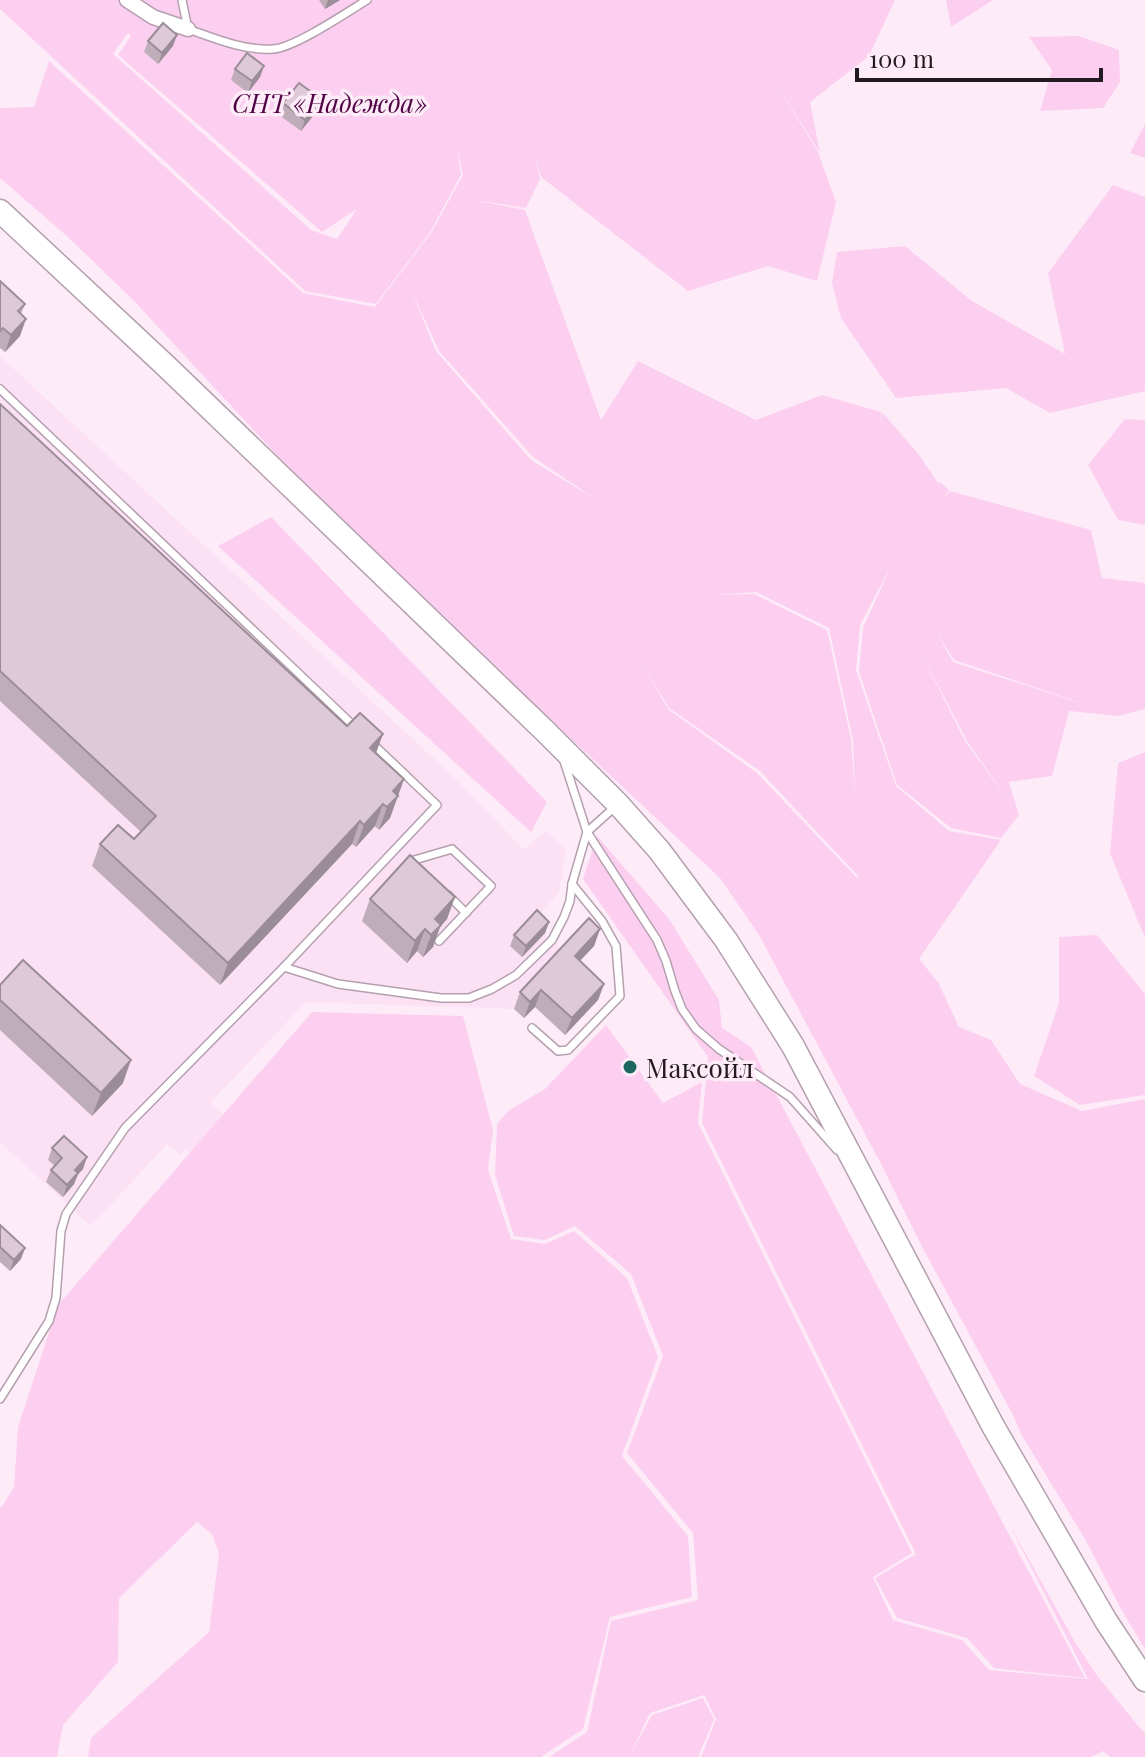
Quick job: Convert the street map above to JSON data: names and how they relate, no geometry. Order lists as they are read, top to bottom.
{
  "parks": ["СНТ «Надежда»"],
  "places": ["Максойл"],
  "scale_bar": "100 m"
}
